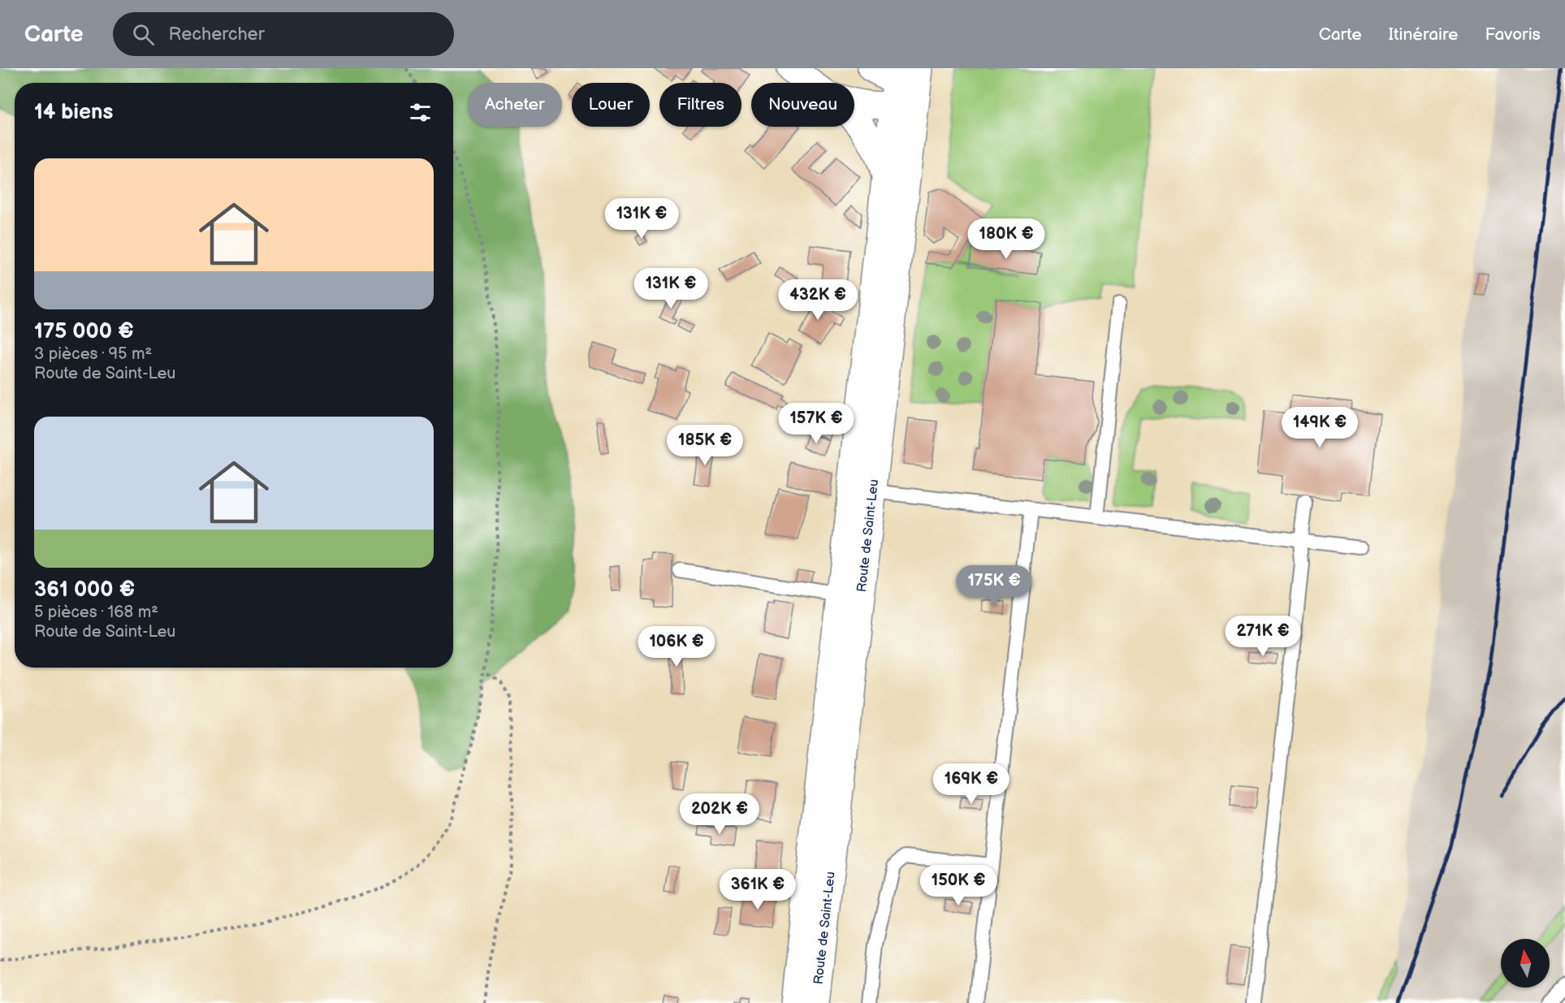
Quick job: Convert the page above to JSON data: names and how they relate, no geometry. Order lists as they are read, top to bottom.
{
  "streets": {
    "main road": ["Route de Saint-Leu"]
  },
  "north": "top",
  "page": {
    "header": "Carte",
    "search": "Rechercher",
    "nav": ["Carte", "Itinéraire", "Favoris"],
    "chip": [
      "Acheter",
      "Louer",
      "Filtres",
      "Nouveau"
    ],
    "heading": "14 biens",
    "list": [
      {
        "name": "175 000 €",
        "note": "3 pièces · 95 m² · Route de Saint-Leu"
      },
      {
        "name": "361 000 €",
        "note": "5 pièces · 168 m² · Route de Saint-Leu"
      }
    ],
    "price": [
      "131K €",
      "180K €",
      "131K €",
      "432K €",
      "157K €",
      "149K €",
      "185K €",
      "175K €",
      "271K €",
      "106K €",
      "169K €",
      "202K €",
      "150K €",
      "361K €"
    ]
  }
}
